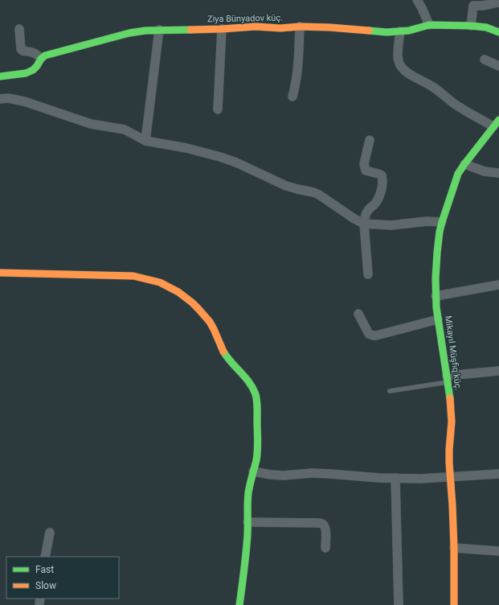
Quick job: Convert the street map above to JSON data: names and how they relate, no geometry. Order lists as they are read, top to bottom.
{
  "streets": {
    "street": ["Ziya Bünyadov küç.", "Mikayıl Müşfiq küç."]
  },
  "legend": ["Fast", "Slow"]
}
